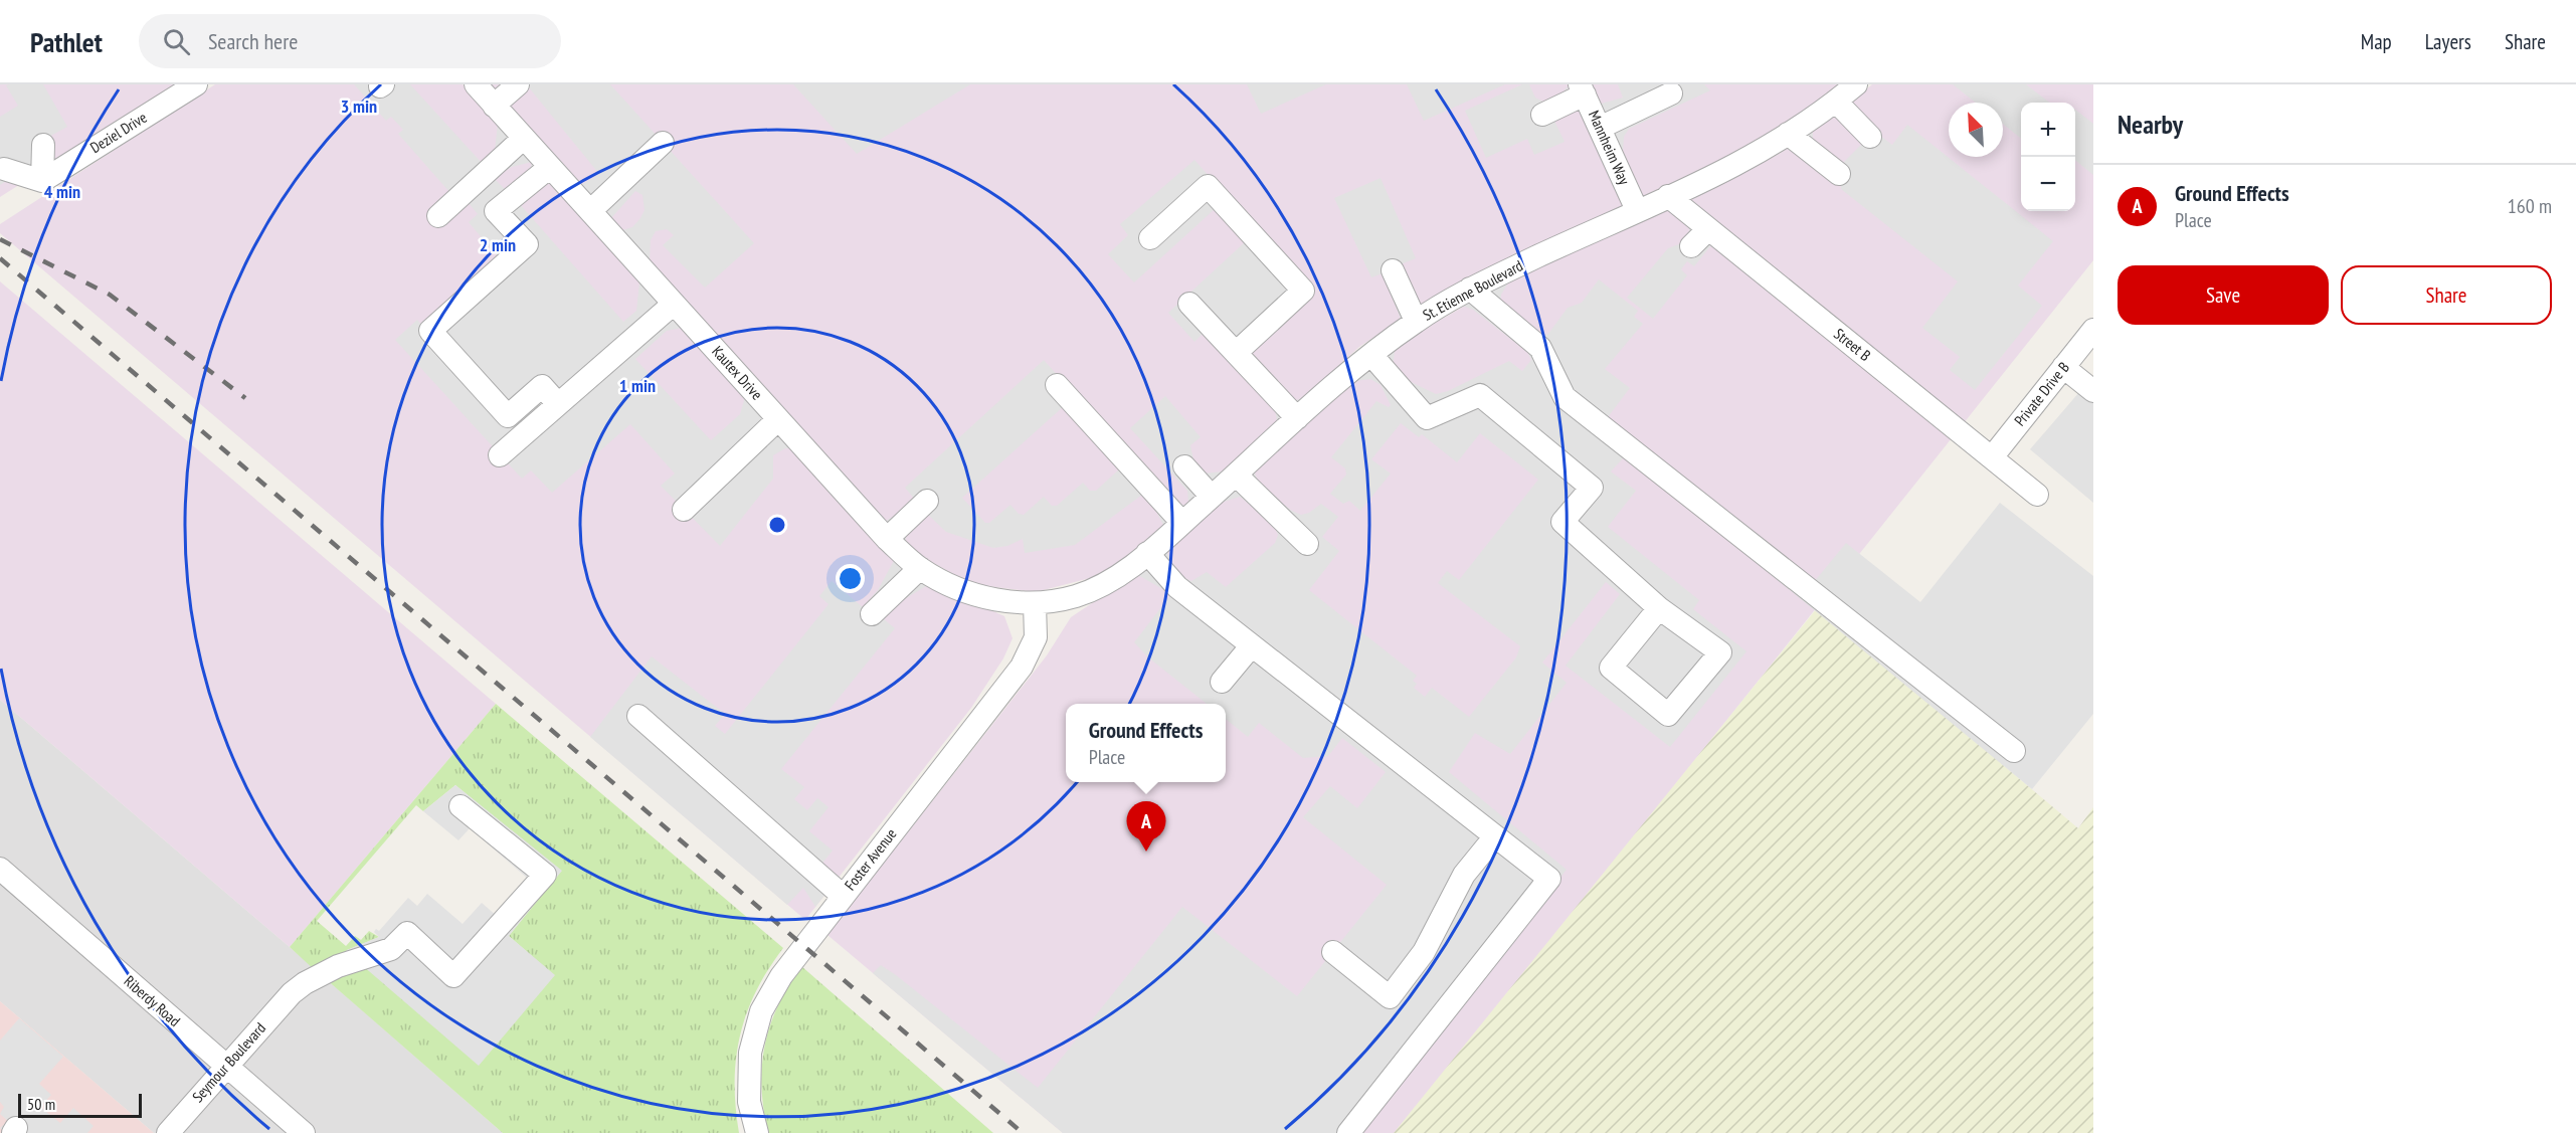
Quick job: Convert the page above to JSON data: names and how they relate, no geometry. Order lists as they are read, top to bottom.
{
  "streets": {
    "street": [
      "Deziel Drive",
      "Mannheim Way",
      "St. Etienne Boulevard",
      "Street B",
      "Kautex Drive",
      "Private Drive B",
      "Foster Avenue",
      "Riberdy Road",
      "Seymour Boulevard"
    ]
  },
  "crossings": [
    ["Mannheim Way", "St. Etienne Boulevard"],
    ["St. Etienne Boulevard", "Street B"],
    ["St. Etienne Boulevard", "Kautex Drive"],
    ["St. Etienne Boulevard", "Foster Avenue"],
    ["Street B", "Private Drive B"],
    ["Kautex Drive", "Foster Avenue"],
    ["Riberdy Road", "Seymour Boulevard"]
  ],
  "scale_bar": "50 m",
  "north": "top left",
  "page": {
    "header": "Pathlet",
    "search": "Search here",
    "nav": ["Map", "Layers", "Share"],
    "heading": "Nearby",
    "map_buttons": ["+", "−"],
    "list": [
      {
        "mark": "A",
        "name": "Ground Effects",
        "note": "Place",
        "value": "160 m"
      }
    ],
    "buttons": ["Save", "Share"],
    "popup": ["Ground Effects", "Place"],
    "pins": "A",
    "scale": "50 m"
  },
  "rings": [
    "3 min",
    "4 min",
    "2 min",
    "1 min"
  ]
}
